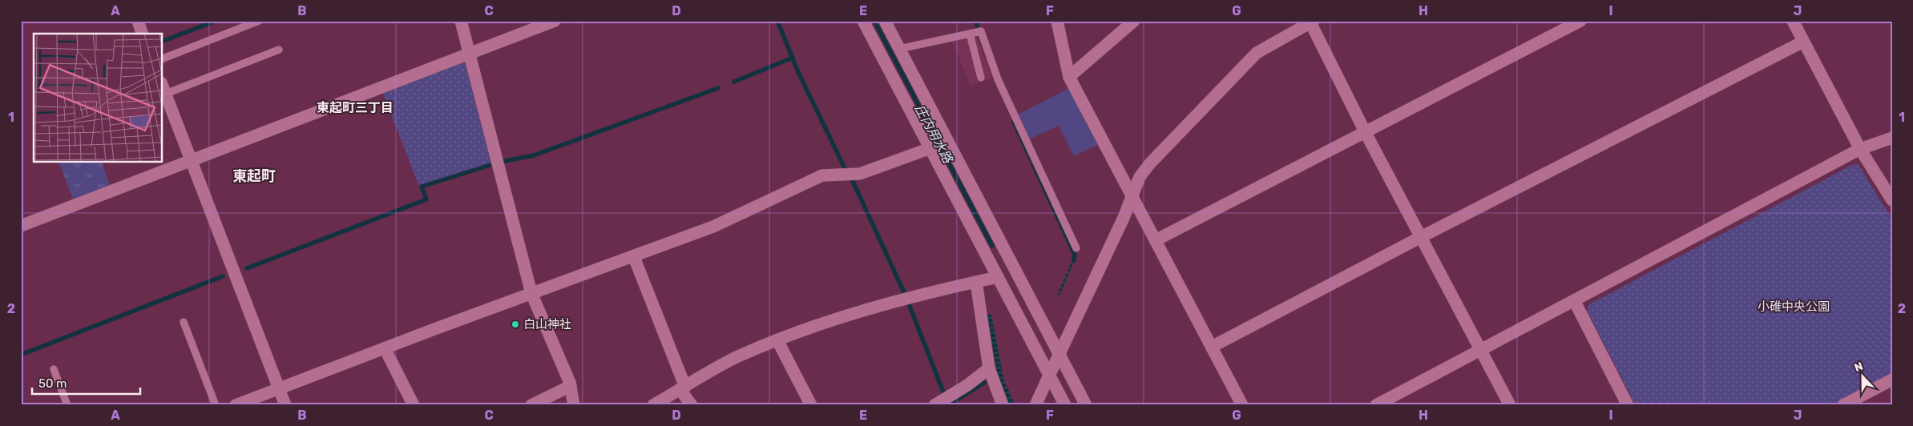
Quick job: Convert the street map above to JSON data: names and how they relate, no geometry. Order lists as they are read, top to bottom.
{
  "districts": ["東起町三丁目", "東起町"],
  "water": ["庄内用水路"],
  "parks": ["小碓中央公園"],
  "places": ["白山神社"],
  "scale_bar": "50 m",
  "north": "top",
  "grid": {
    "columns": [
      "A",
      "B",
      "C",
      "D",
      "E",
      "F",
      "G",
      "H",
      "I",
      "J"
    ],
    "rows": ["1", "2"]
  }
}
